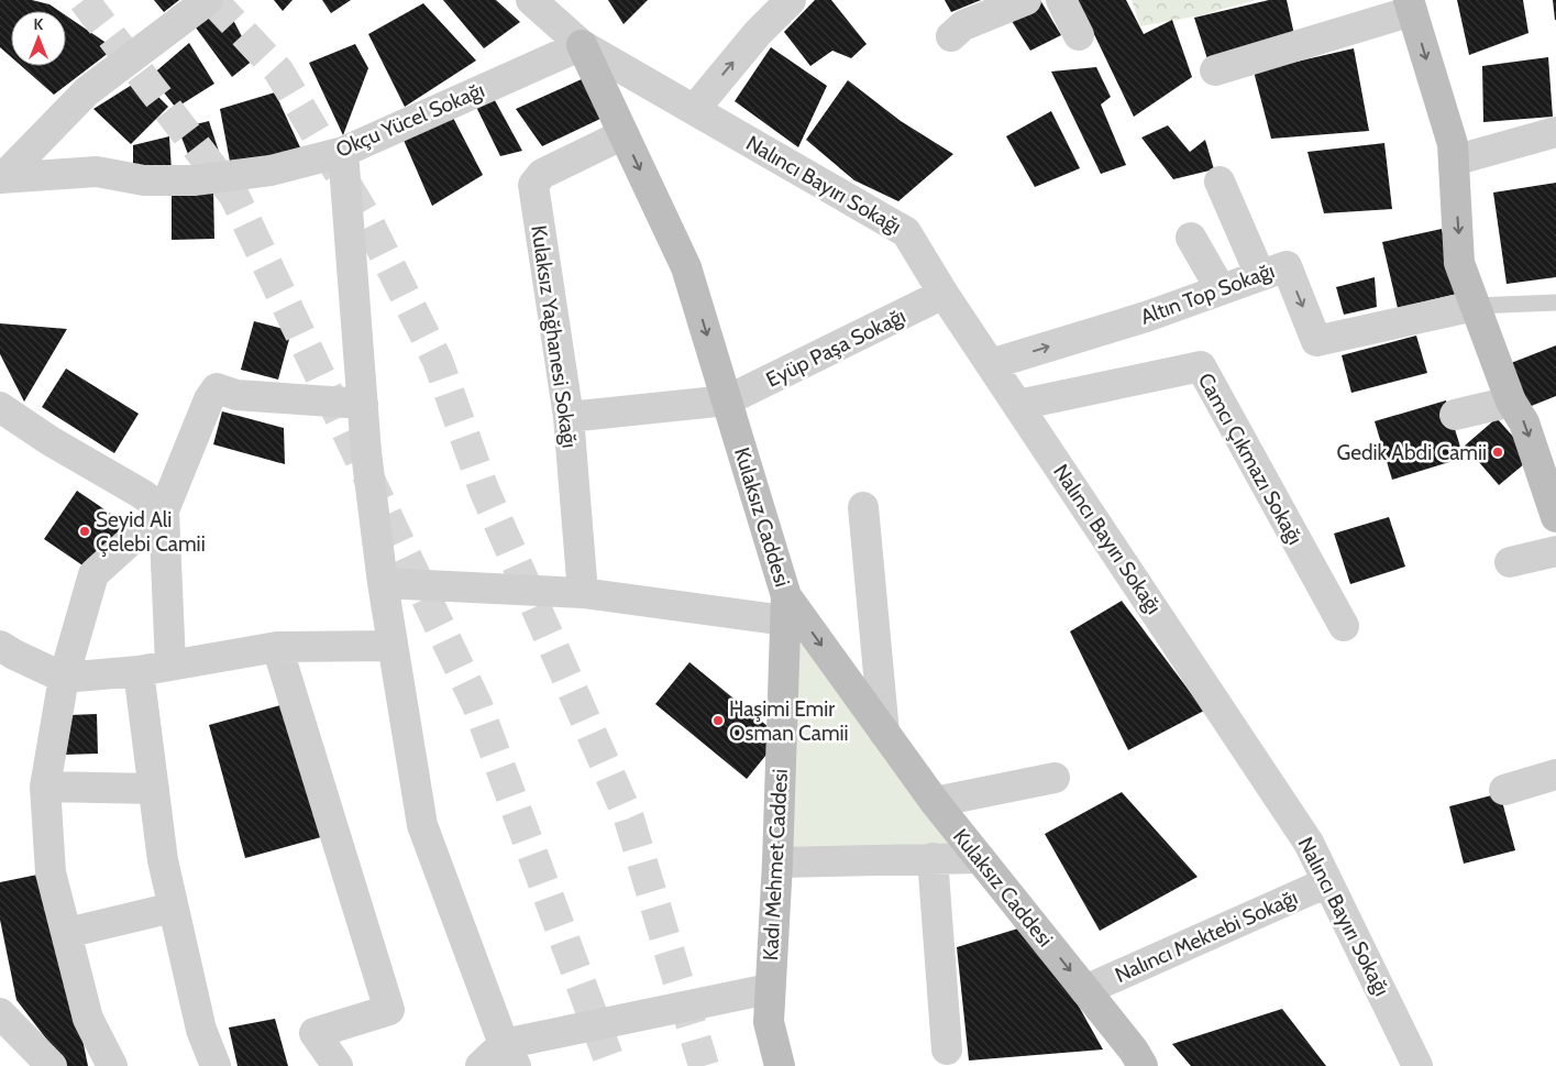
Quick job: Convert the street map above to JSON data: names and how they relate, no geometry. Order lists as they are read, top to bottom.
{
  "streets": {
    "street": [
      "Okçu Yücel Sokağı",
      "Nalıncı Bayırı Sokağı",
      "Altın Top Sokağı",
      "Kulaksız Yağhanesi Sokağı",
      "Eyüp Paşa Sokağı",
      "Camcı Çıkmazı Sokağı",
      "Kulaksız Caddesi",
      "Kadı Mehmet Caddesi",
      "Nalıncı Mektebi Sokağı"
    ]
  },
  "crossings": [
    ["Okçu Yücel Sokağı", "Nalıncı Bayırı Sokağı"],
    ["Okçu Yücel Sokağı", "Kulaksız Caddesi"],
    ["Nalıncı Bayırı Sokağı", "Altın Top Sokağı"],
    ["Nalıncı Bayırı Sokağı", "Eyüp Paşa Sokağı"],
    ["Nalıncı Bayırı Sokağı", "Camcı Çıkmazı Sokağı"],
    ["Nalıncı Bayırı Sokağı", "Kulaksız Caddesi"],
    ["Nalıncı Bayırı Sokağı", "Nalıncı Mektebi Sokağı"],
    ["Kulaksız Yağhanesi Sokağı", "Kulaksız Caddesi"],
    ["Eyüp Paşa Sokağı", "Kulaksız Caddesi"],
    ["Kulaksız Caddesi", "Kadı Mehmet Caddesi"],
    ["Kulaksız Caddesi", "Nalıncı Mektebi Sokağı"]
  ],
  "places": ["Gedik Abdi Camii", "Seyid Ali Çelebi Camii", "Haşimi Emir Osman Camii"],
  "north": "top"
}
